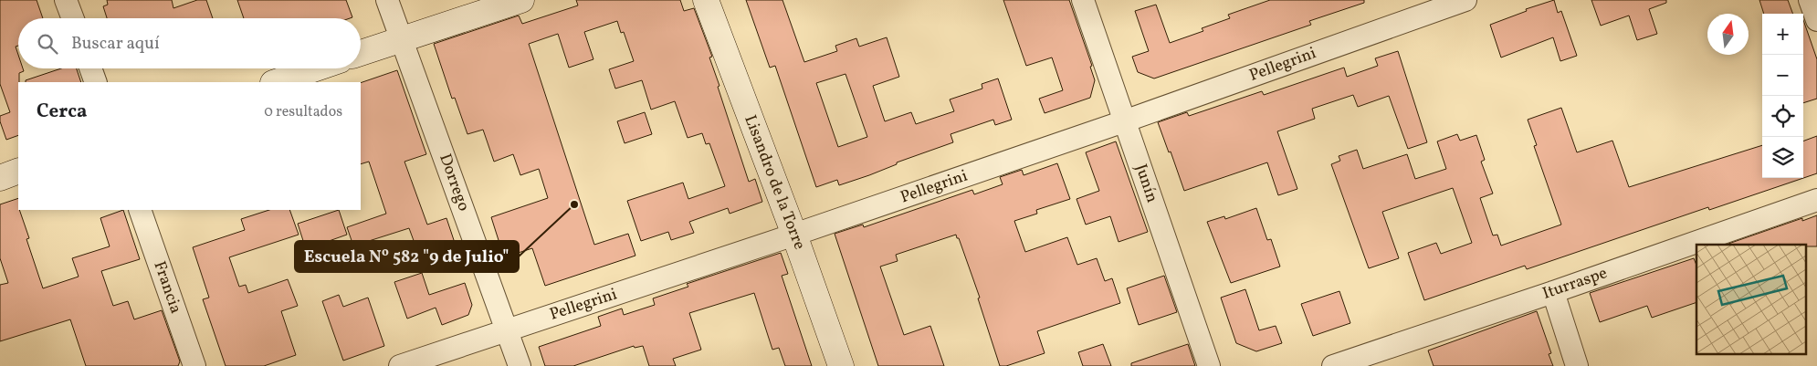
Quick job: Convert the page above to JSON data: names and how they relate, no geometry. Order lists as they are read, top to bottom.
{
  "streets": {
    "main road": ["Lisandro de la Torre"],
    "street": [
      "Pellegrini",
      "Dorrego",
      "Junín",
      "Iturraspe",
      "Francia"
    ]
  },
  "crossings": [
    ["Pellegrini", "Dorrego"],
    ["Pellegrini", "Lisandro de la Torre"],
    ["Pellegrini", "Junín"]
  ],
  "places": ["Escuela Nº 582 \"9 de Julio\""],
  "north": "top",
  "page": {
    "map_buttons": ["+", "−"],
    "search": "Buscar aquí",
    "heading": ["Cerca", "0 resultados"]
  }
}
